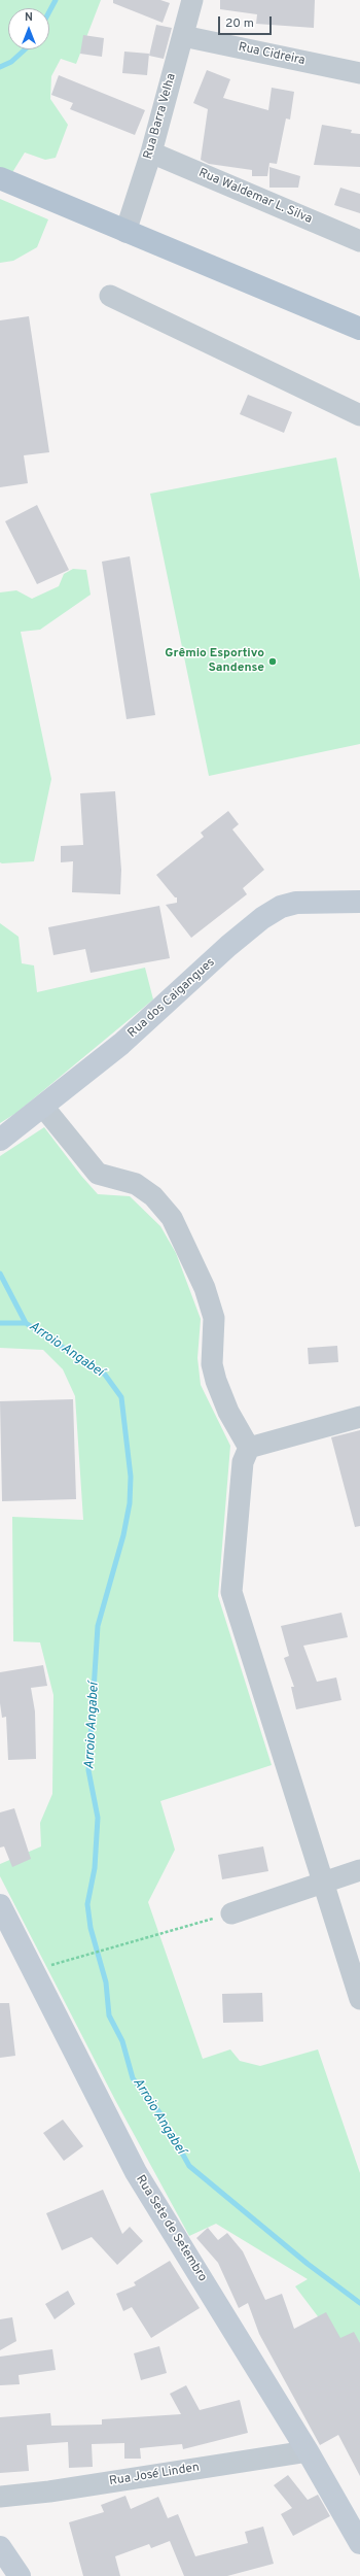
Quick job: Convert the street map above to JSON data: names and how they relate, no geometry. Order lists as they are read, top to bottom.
{
  "streets": {
    "main road": ["Rua dos Caigangues", "Rua Sete de Setembro"],
    "street": [
      "Rua Cidreira",
      "Rua Barra Velha",
      "Rua Waldemar L. Silva",
      "Rua José Linden"
    ]
  },
  "crossings": [
    ["Rua Cidreira", "Rua Barra Velha"],
    ["Rua Barra Velha", "Rua Waldemar L. Silva"],
    ["Rua Sete de Setembro", "Rua José Linden"]
  ],
  "water": ["Arroio Angabeí"],
  "places": ["Grêmio Esportivo Sandense"],
  "scale_bar": "20 m",
  "north": "top"
}
